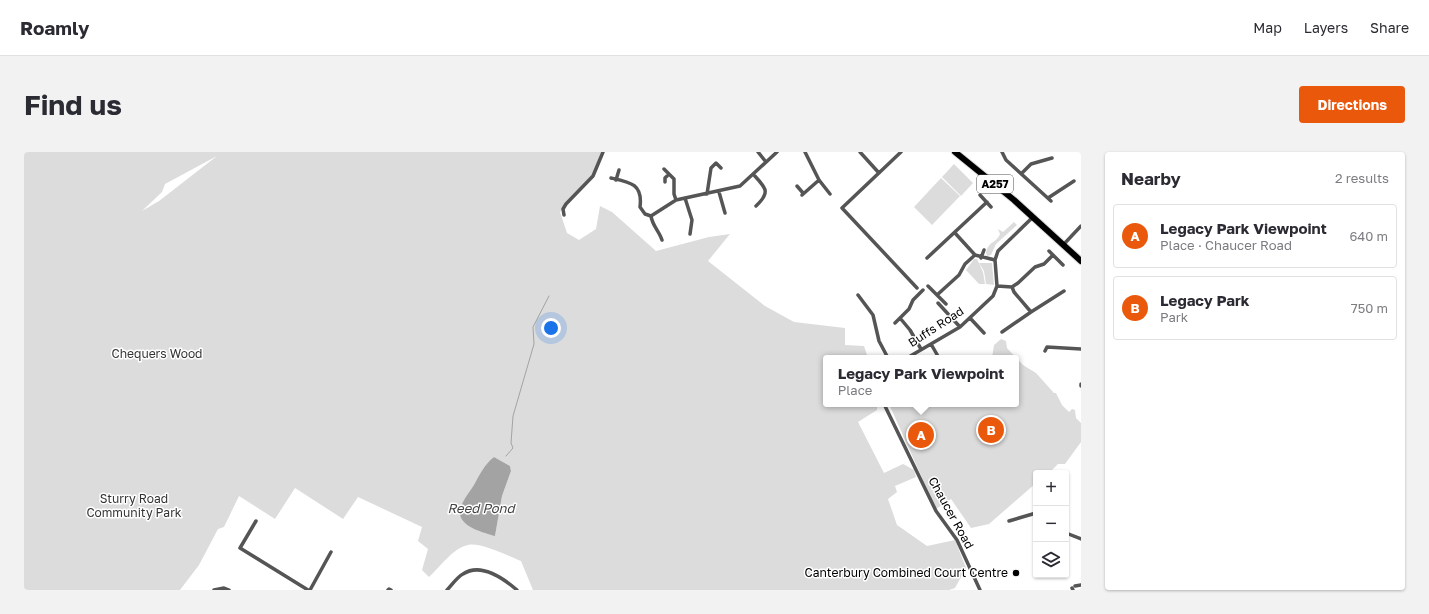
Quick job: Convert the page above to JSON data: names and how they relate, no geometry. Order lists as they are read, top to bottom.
{
  "streets": {
    "main road": ["A257"],
    "street": ["Buffs Road", "Chaucer Road"]
  },
  "water": ["Reed Pond"],
  "parks": ["Chequers Wood", "Sturry Road Community Park"],
  "places": ["Canterbury Combined Court Centre"],
  "page": {
    "header": "Roamly",
    "nav": ["Map", "Layers", "Share"],
    "buttons": "Directions",
    "title": "Find us",
    "heading": ["Nearby", "2 results"],
    "list": [
      {
        "mark": "A",
        "name": "Legacy Park Viewpoint",
        "note": "Place · Chaucer Road",
        "value": "640 m"
      },
      {
        "mark": "B",
        "name": "Legacy Park",
        "note": "Park",
        "value": "750 m"
      }
    ],
    "popup": ["Legacy Park Viewpoint", "Place"],
    "pins": ["B", "A"],
    "map_buttons": ["+", "−"]
  }
}
